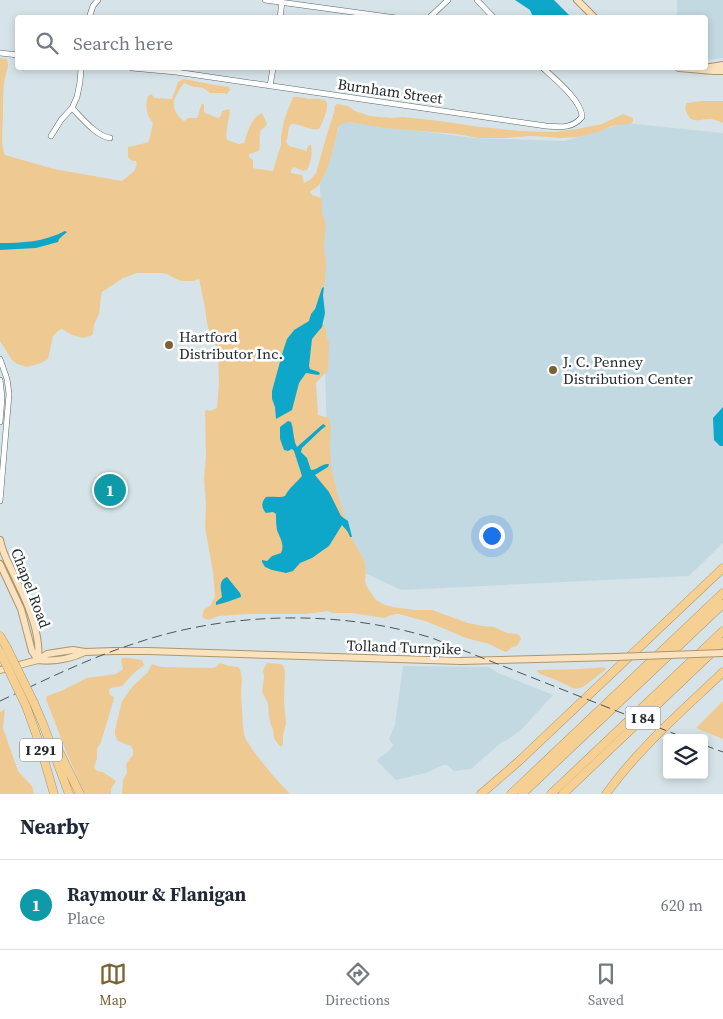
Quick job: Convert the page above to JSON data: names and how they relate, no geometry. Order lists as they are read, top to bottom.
{
  "streets": {
    "highway": ["I 84", "I 291"],
    "main road": ["Chapel Road", "Tolland Turnpike"],
    "street": ["Burnham Street"]
  },
  "crossings": [
    ["Chapel Road", "Tolland Turnpike"]
  ],
  "places": ["Hartford Distributor Inc.", "J. C. Penney Distribution Center"],
  "page": {
    "search": "Search here",
    "pins": "1",
    "heading": "Nearby",
    "list": [
      {
        "mark": "1",
        "name": "Raymour & Flanigan",
        "note": "Place",
        "value": "620 m"
      }
    ],
    "nav": ["Map", "Directions", "Saved"]
  }
}
